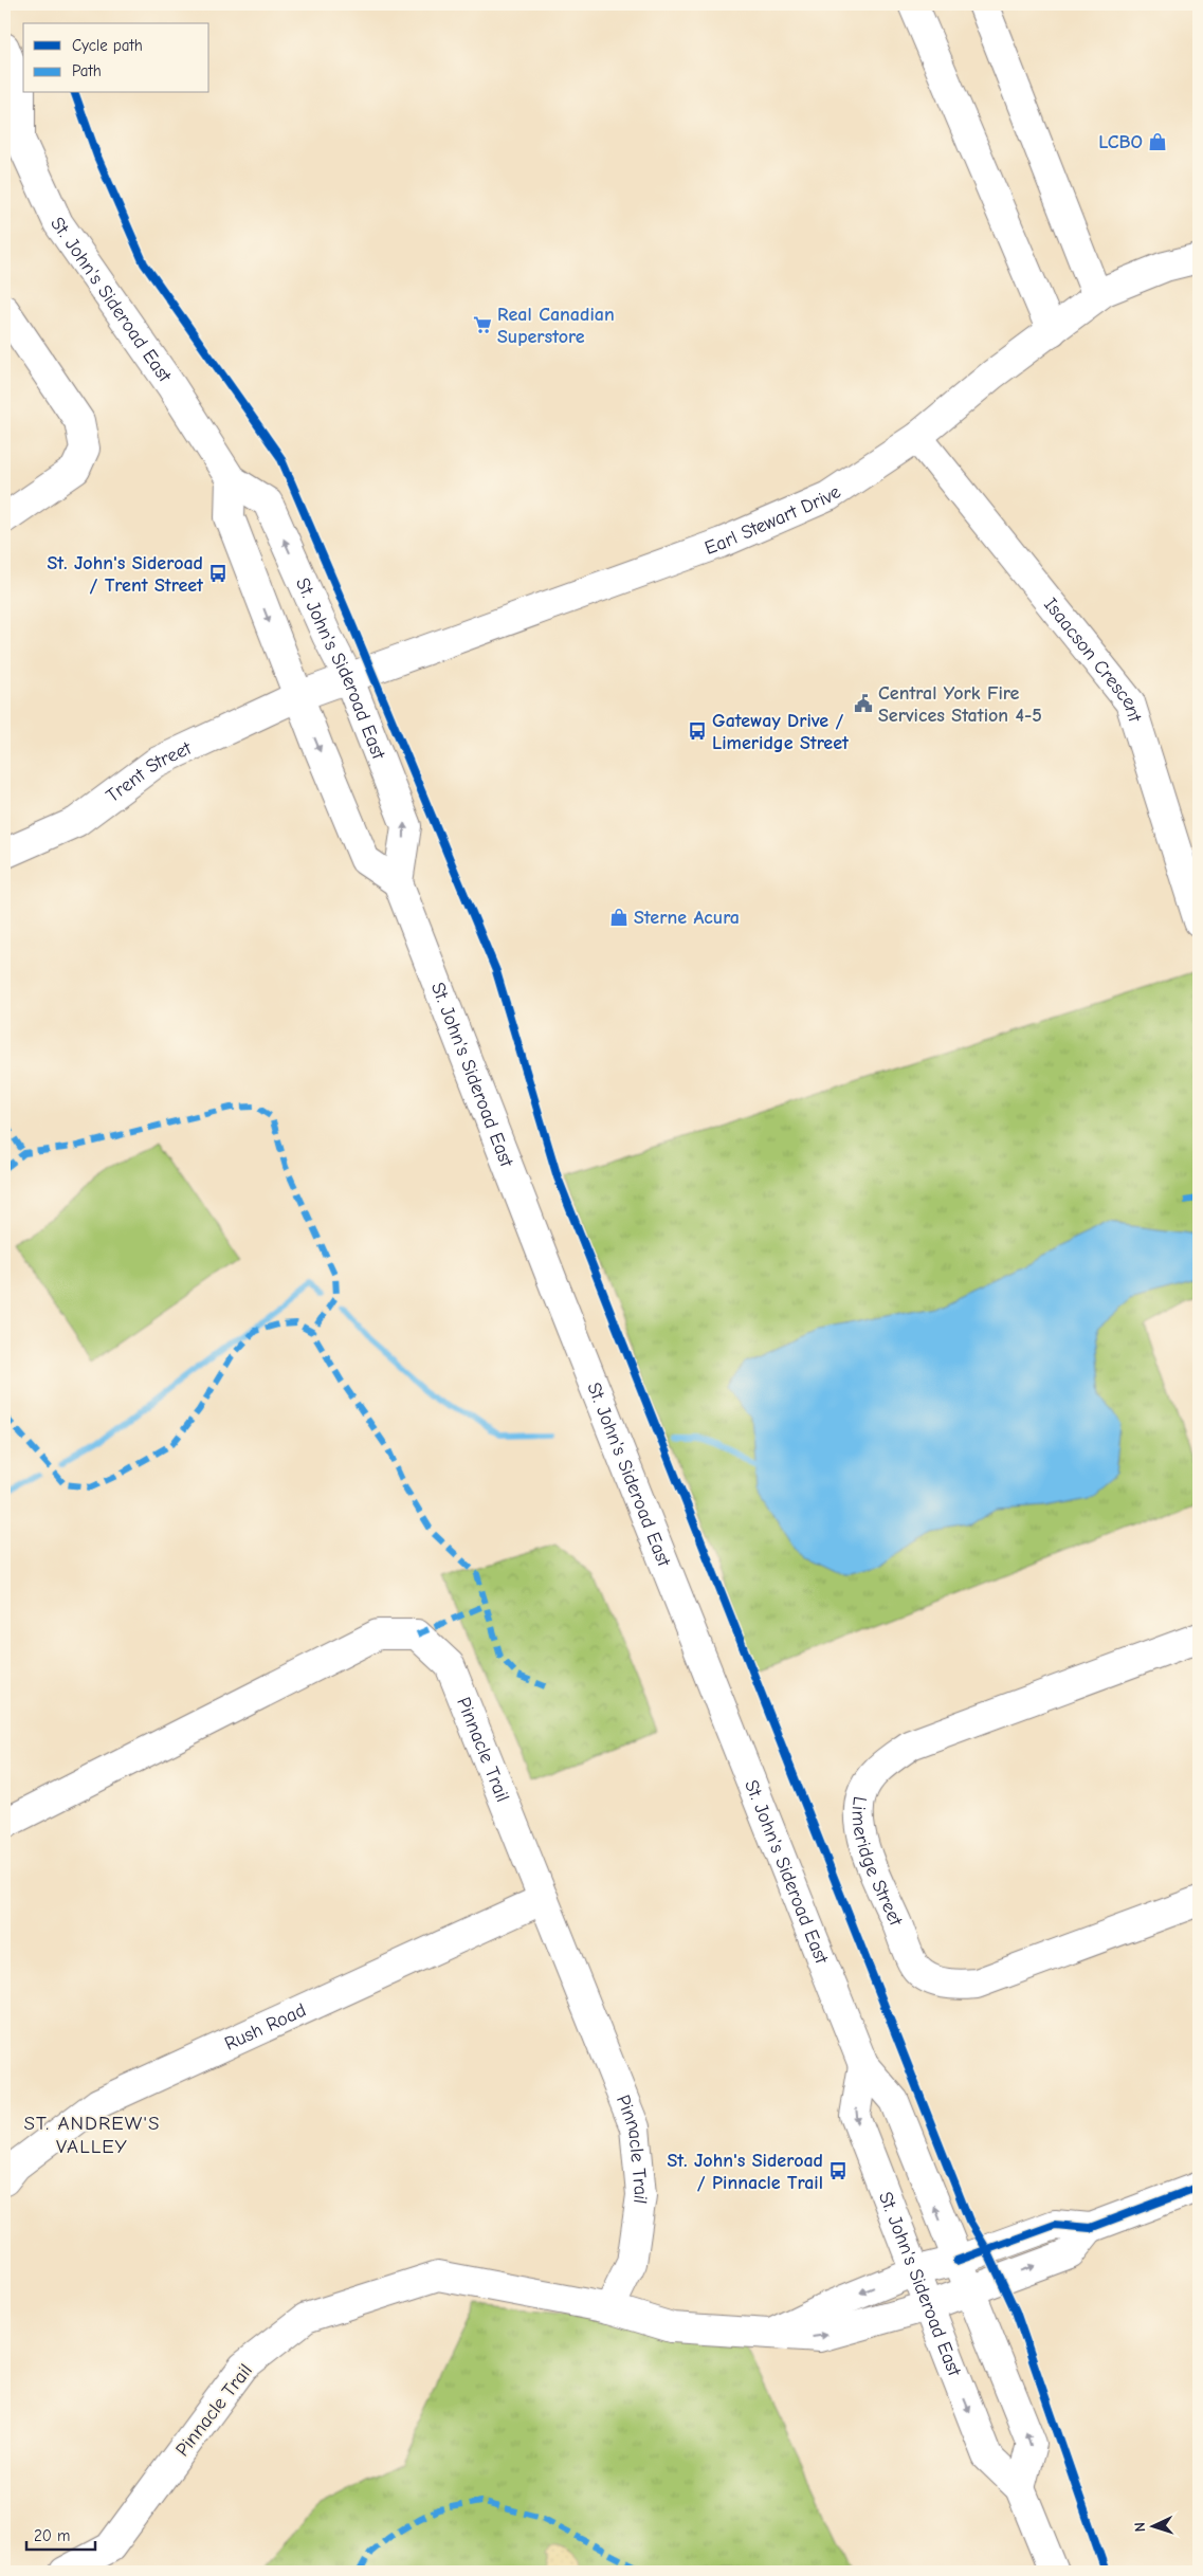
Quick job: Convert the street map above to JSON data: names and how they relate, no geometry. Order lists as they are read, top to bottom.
{
  "streets": {
    "street": [
      "St. John's Sideroad East",
      "Earl Stewart Drive",
      "Isaacson Crescent",
      "Trent Street",
      "Pinnacle Trail",
      "Limeridge Street",
      "Rush Road"
    ]
  },
  "crossings": [
    ["St. John's Sideroad East", "Earl Stewart Drive"],
    ["St. John's Sideroad East", "Pinnacle Trail"],
    ["Earl Stewart Drive", "Isaacson Crescent"],
    ["Earl Stewart Drive", "Trent Street"],
    ["Pinnacle Trail", "Rush Road"]
  ],
  "districts": ["ST. ANDREW'S VALLEY"],
  "places": {
    "shop": ["LCBO", "Sterne Acura"],
    "supermarket": ["Real Canadian Superstore"],
    "bus stop": ["St. John's Sideroad / Trent Street", "Gateway Drive / Limeridge Street", "St. John's Sideroad / Pinnacle Trail"],
    "public building": ["Central York Fire Services Station 4-5"]
  },
  "legend": ["Cycle path", "Path"],
  "scale_bar": "20 m",
  "north": "left"
}
